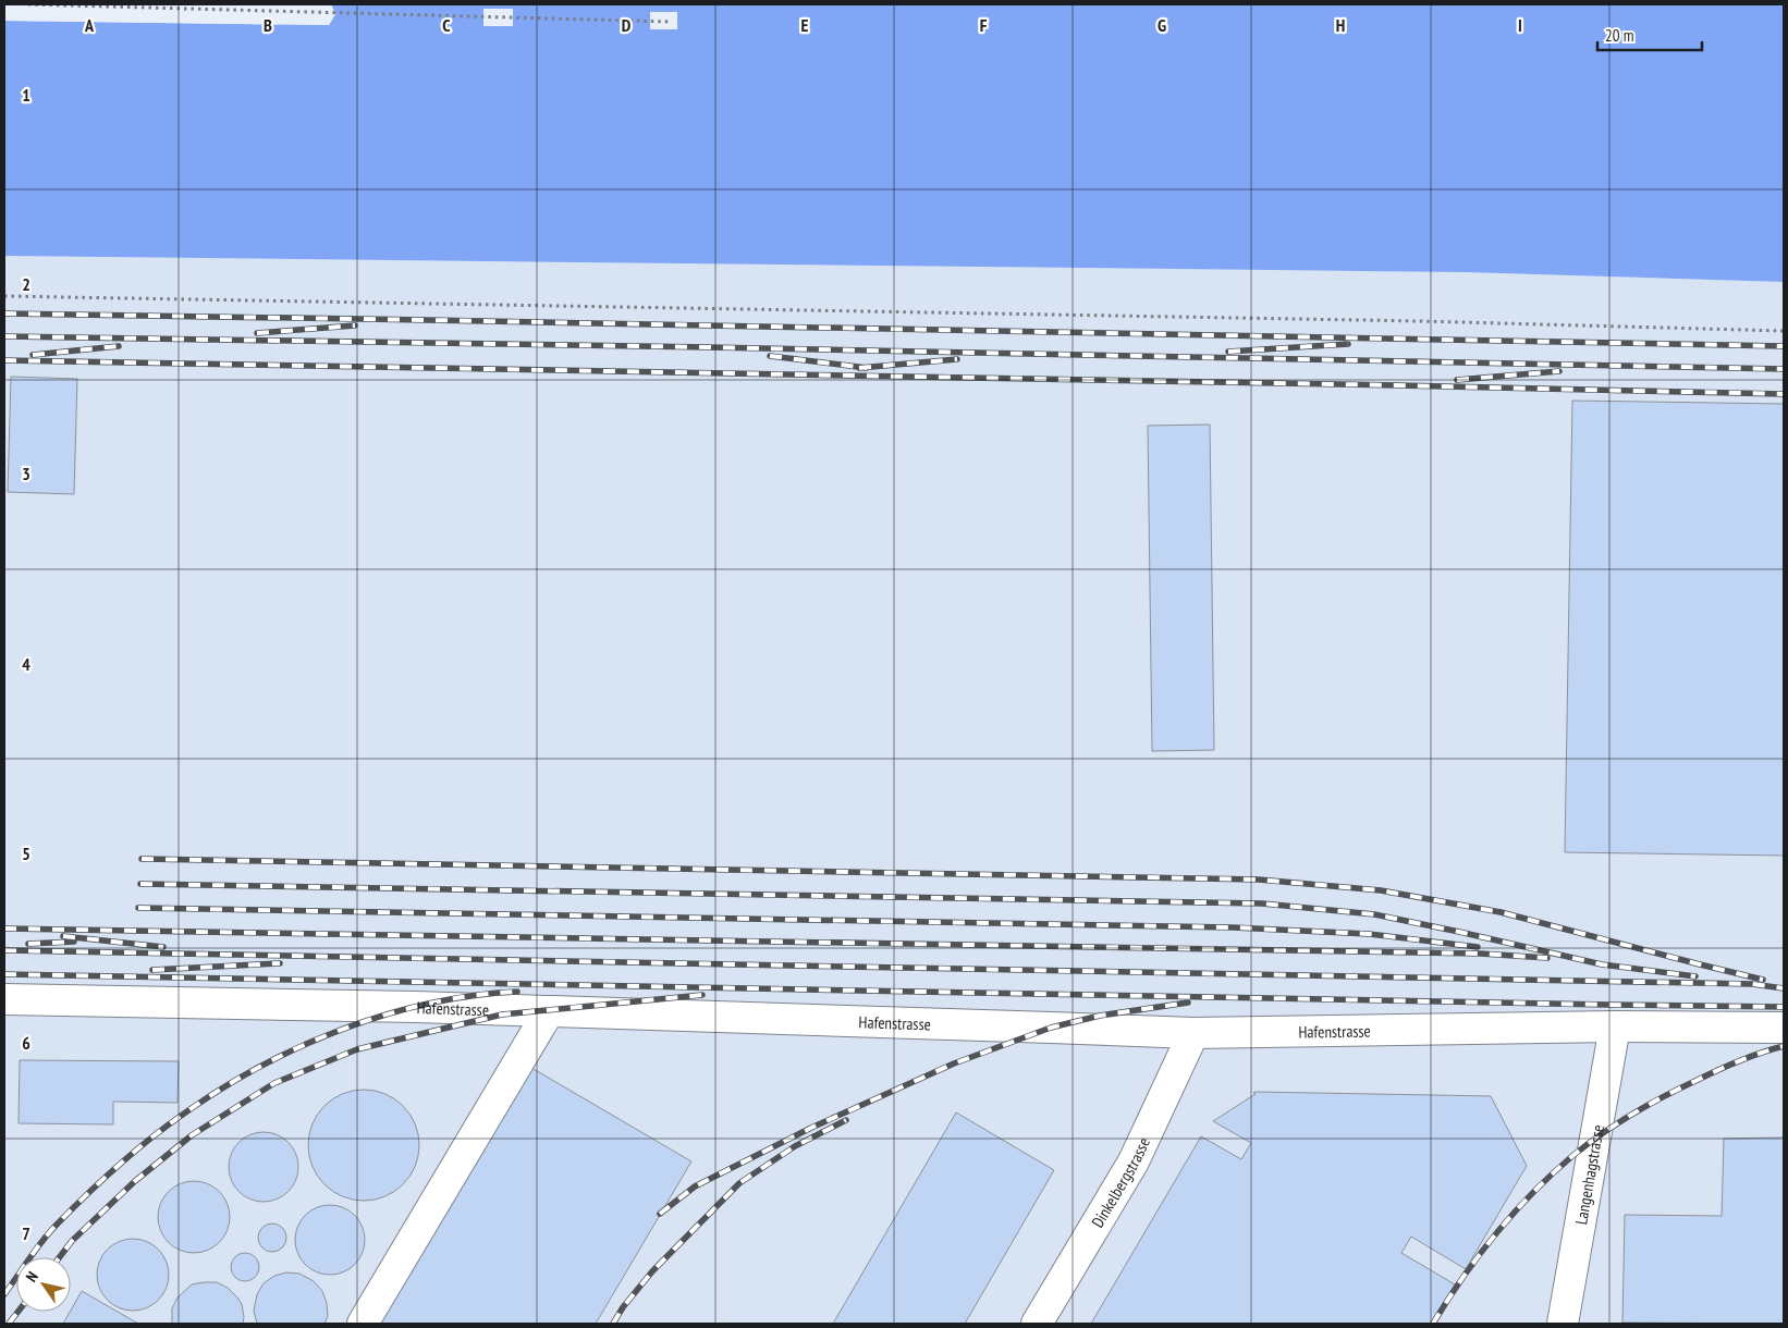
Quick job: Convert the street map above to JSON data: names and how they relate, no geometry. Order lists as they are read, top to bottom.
{
  "streets": {
    "street": ["Hafenstrasse", "Langenhagstrasse", "Dinkelbergstrasse"]
  },
  "crossings": [
    ["Hafenstrasse", "Langenhagstrasse"],
    ["Hafenstrasse", "Dinkelbergstrasse"]
  ],
  "scale_bar": "20 m",
  "north": "top left",
  "grid": {
    "columns": [
      "A",
      "B",
      "C",
      "D",
      "E",
      "F",
      "G",
      "H",
      "I"
    ],
    "rows": [
      "1",
      "2",
      "3",
      "4",
      "5",
      "6",
      "7"
    ]
  }
}
